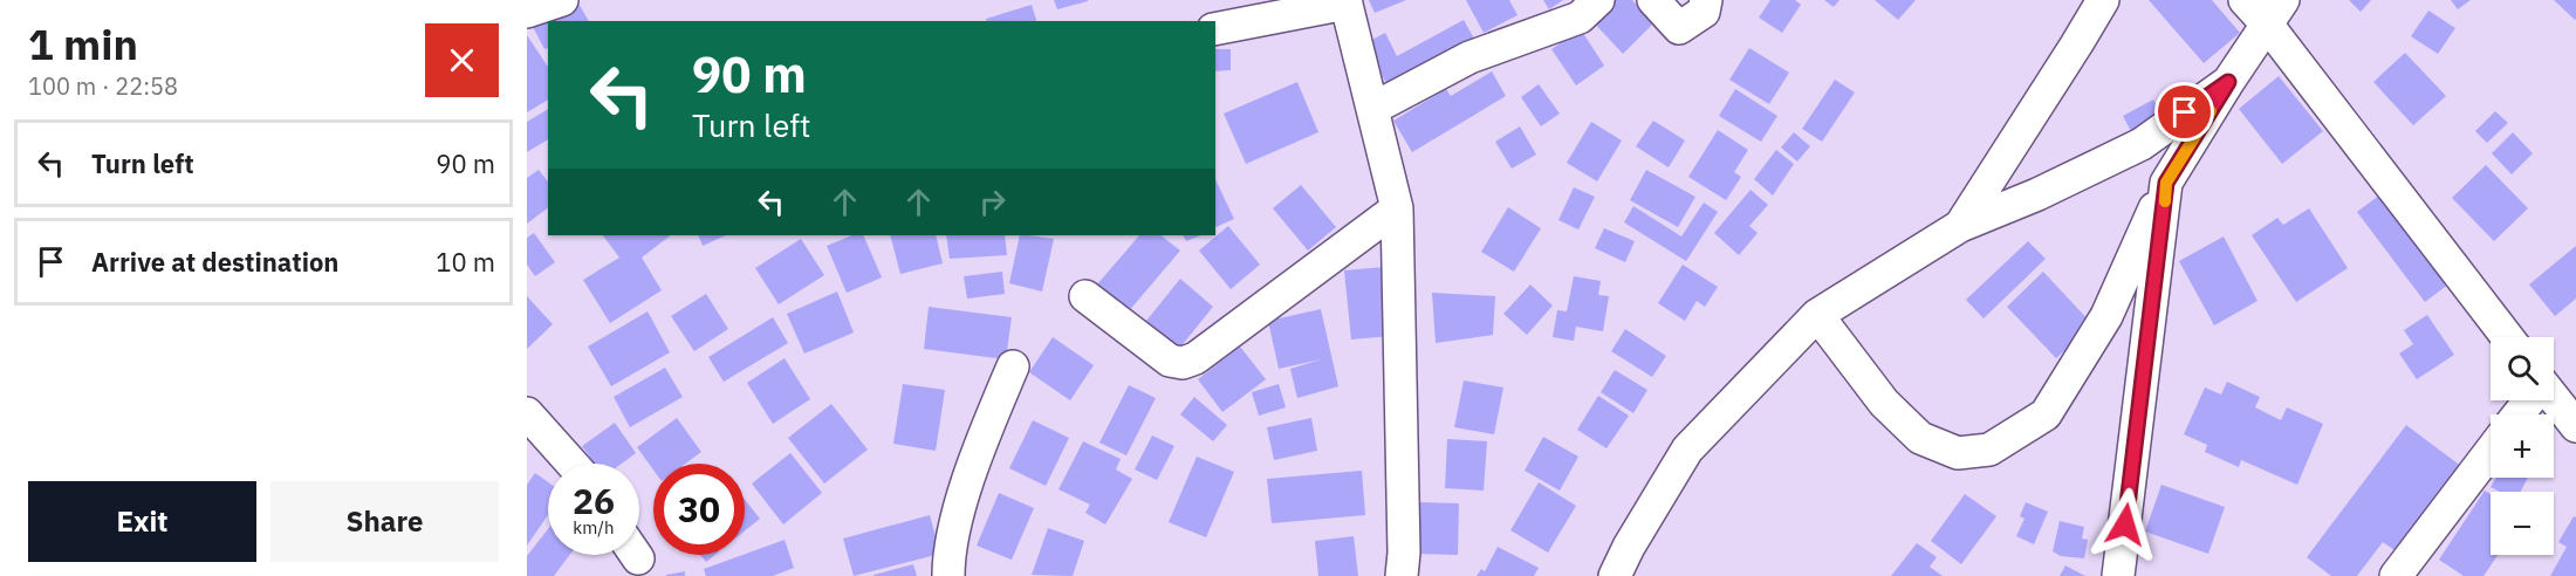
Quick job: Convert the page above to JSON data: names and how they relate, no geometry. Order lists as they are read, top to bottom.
{
  "page": {
    "heading": ["1 min", "100 m · 22:58"],
    "turn": ["90 m", "Turn left"],
    "list": [
      {
        "name": "Turn left",
        "value": "90 m"
      },
      {
        "name": "Arrive at destination",
        "value": "10 m"
      }
    ],
    "map_buttons": ["+", "−"],
    "speed": "26 km/h",
    "limit": "30",
    "buttons": ["Exit", "Share"]
  }
}
